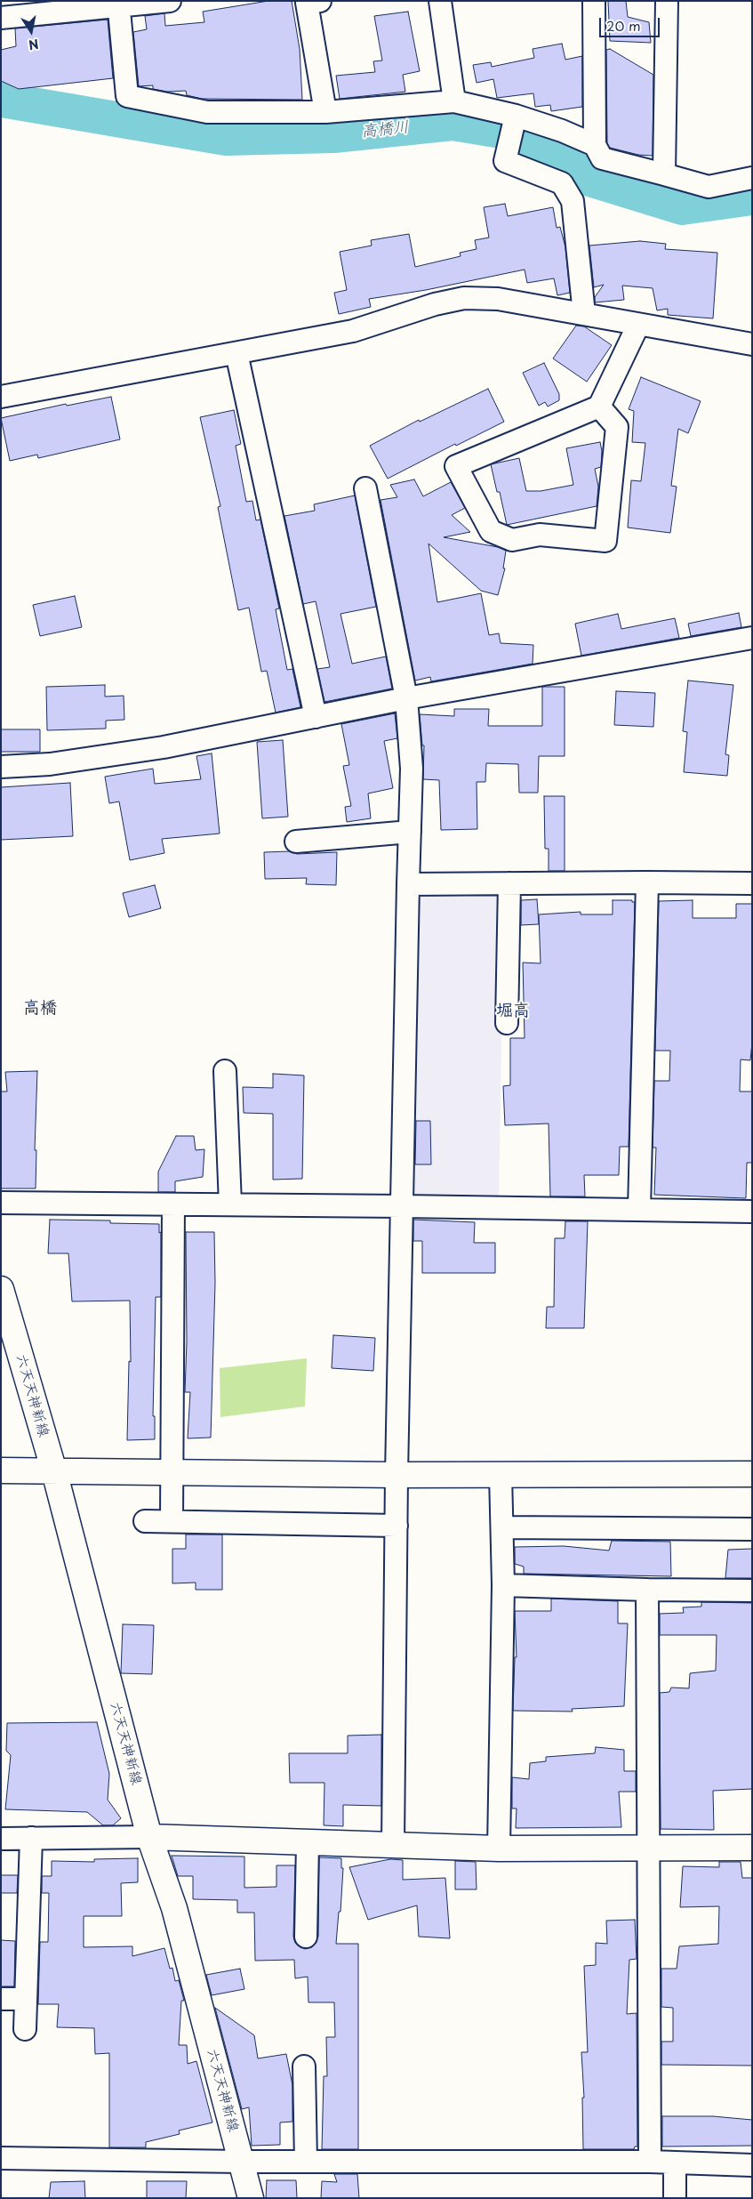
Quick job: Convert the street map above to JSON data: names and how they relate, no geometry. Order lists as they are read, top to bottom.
{
  "streets": {
    "street": ["六天天神新線"]
  },
  "districts": ["高橋", "堀高"],
  "water": ["高橋川"],
  "scale_bar": "20 m",
  "north": "bottom"
}
